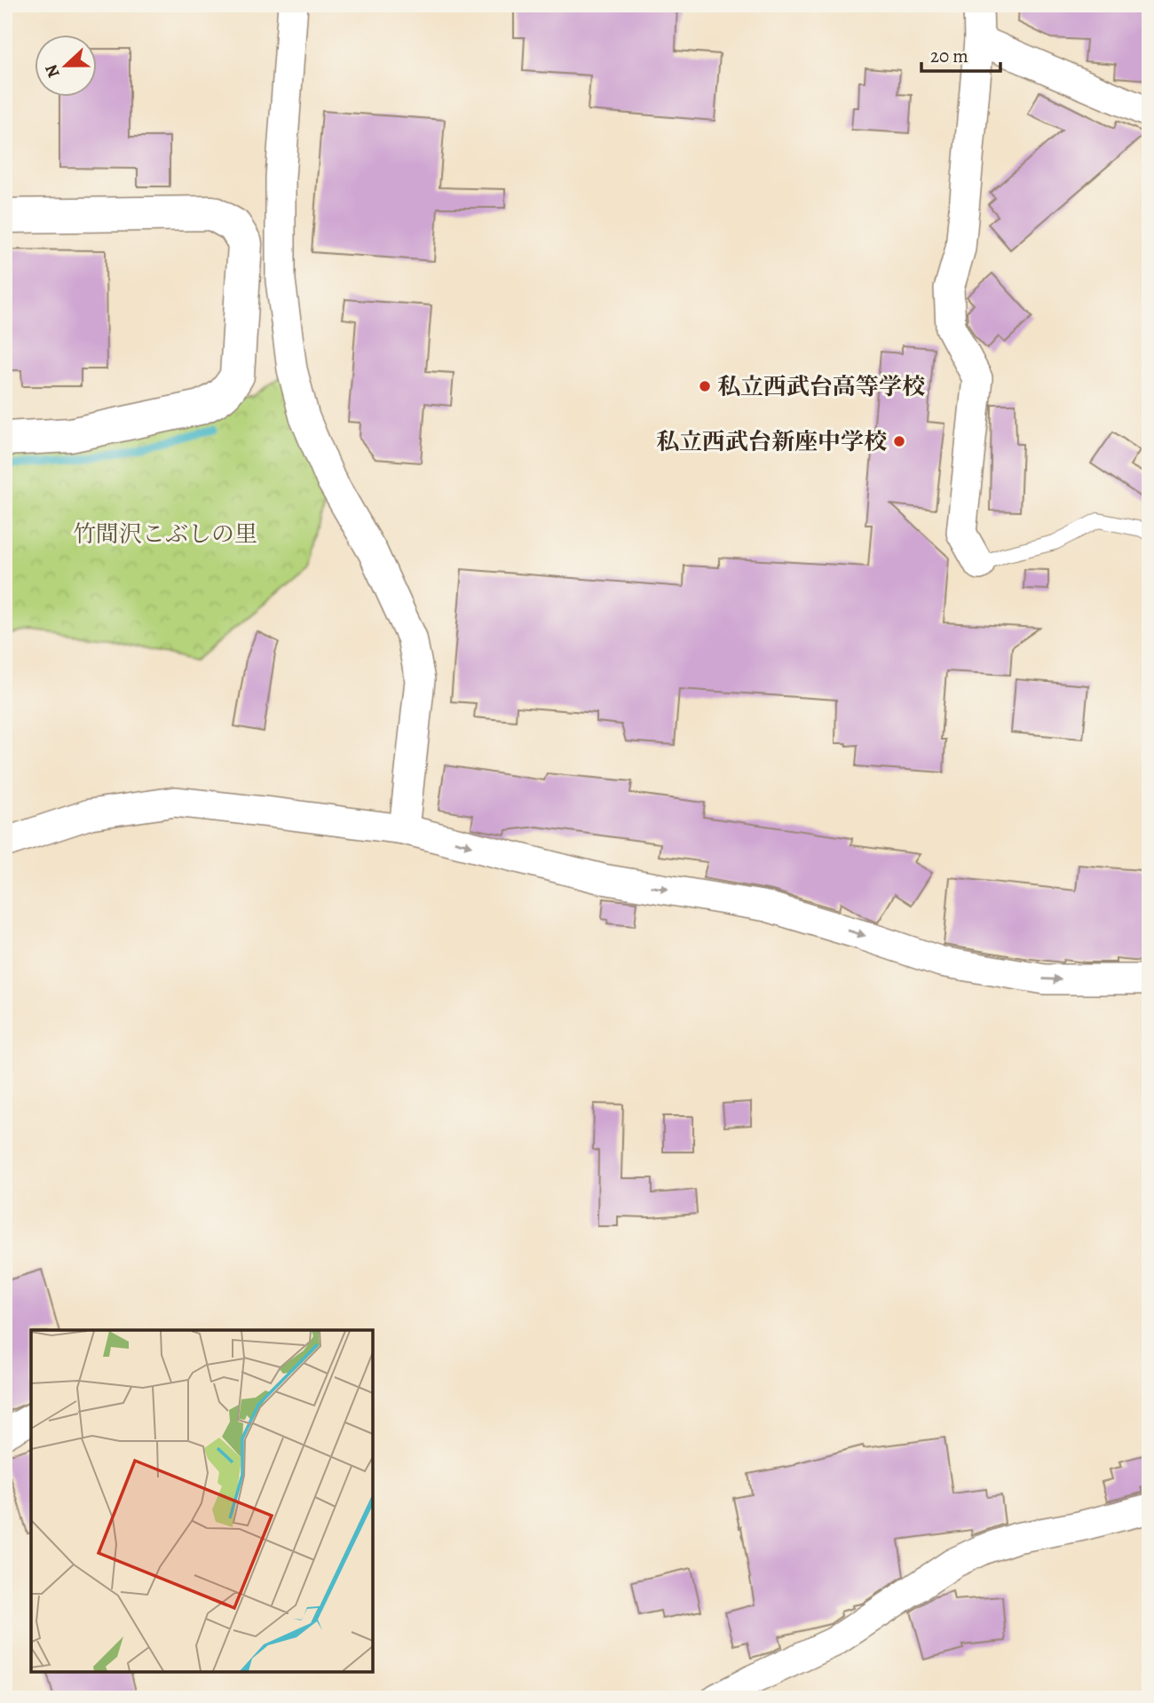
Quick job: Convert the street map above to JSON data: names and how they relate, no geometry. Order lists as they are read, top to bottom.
{
  "parks": ["竹間沢こぶしの里"],
  "places": ["私立西武台高等学校", "私立西武台新座中学校"],
  "scale_bar": "20 m",
  "north": "left"
}
